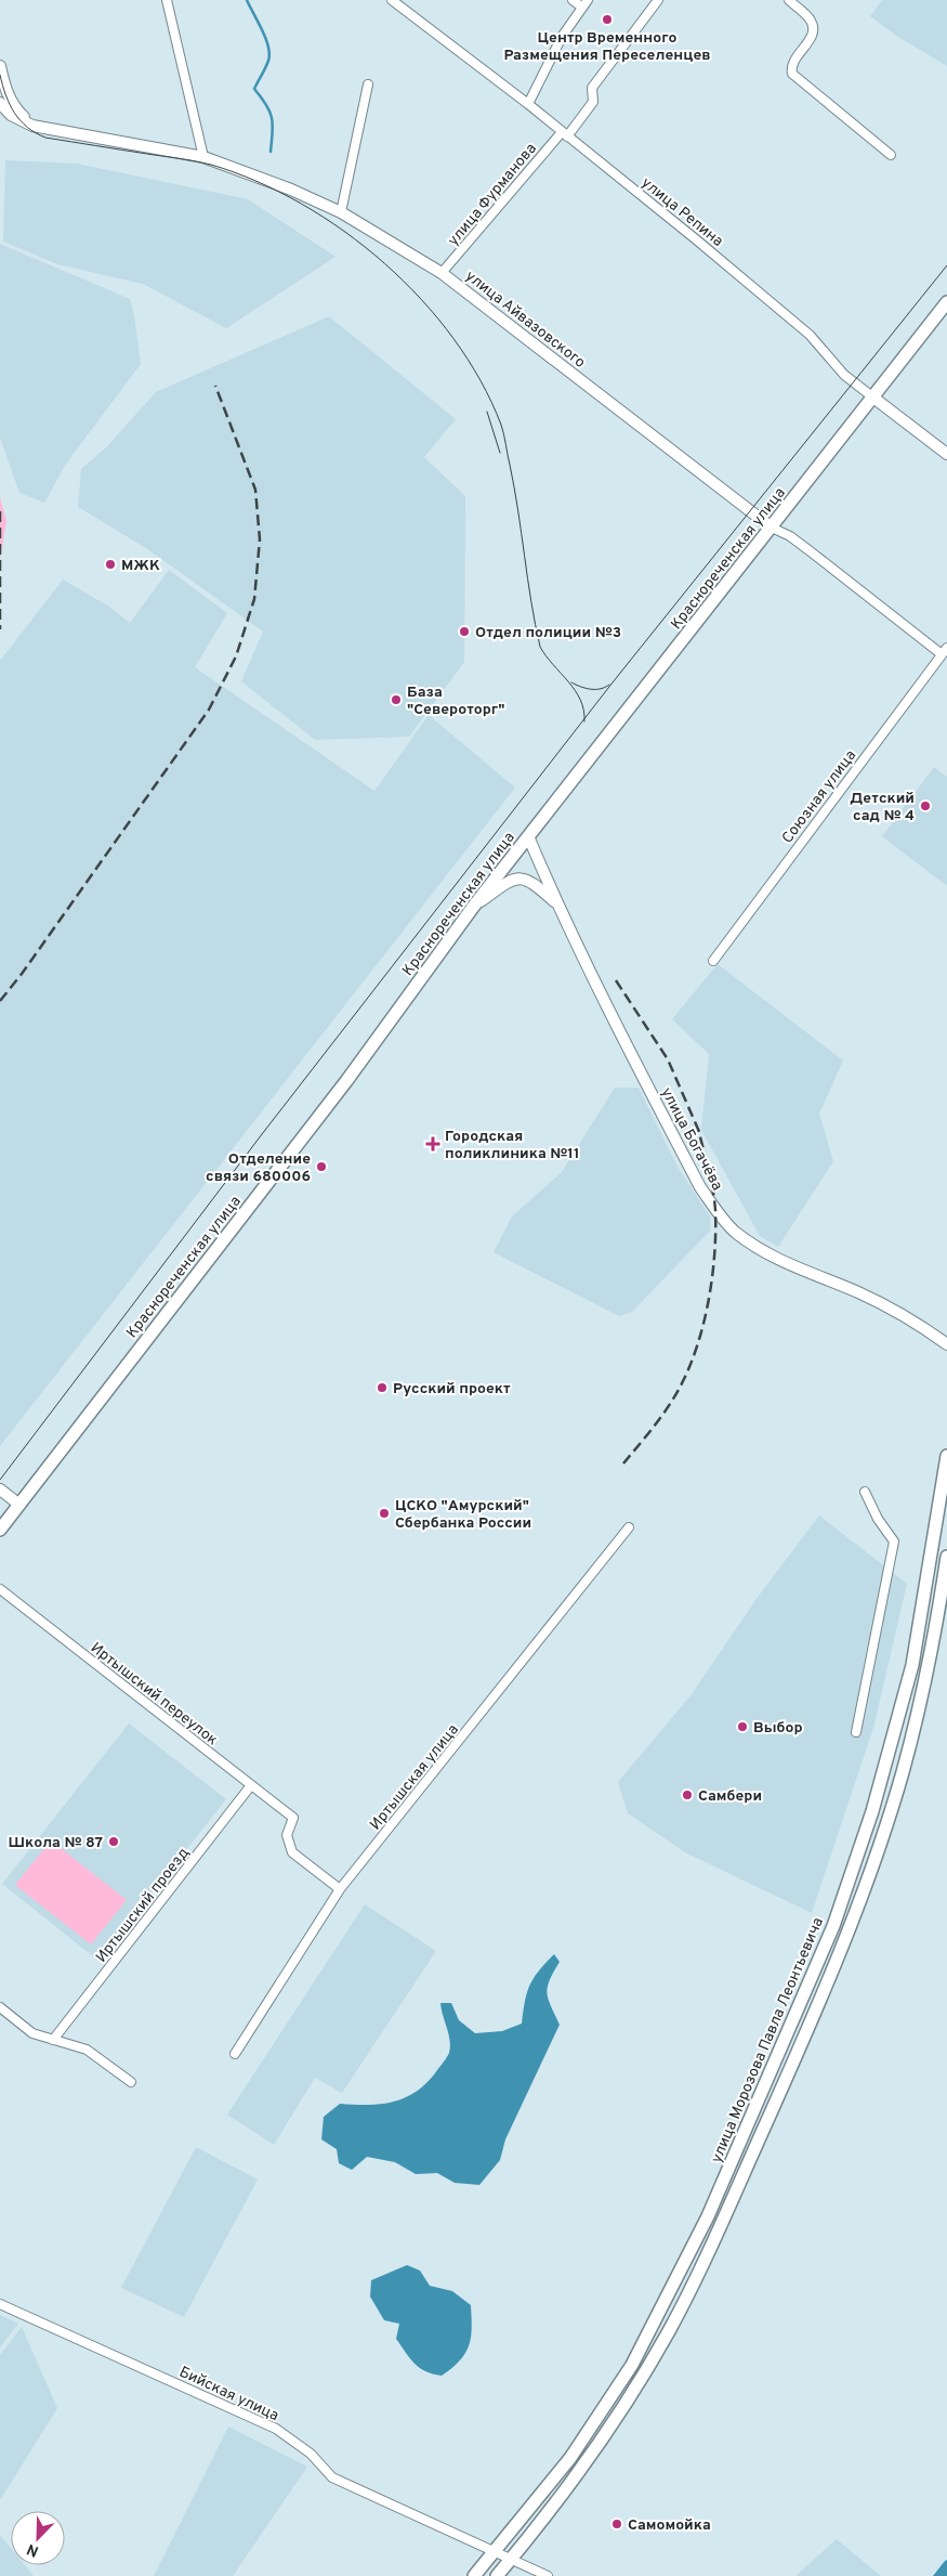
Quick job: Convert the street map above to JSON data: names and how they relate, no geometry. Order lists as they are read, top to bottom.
{
  "streets": {
    "main road": ["Краснореченская улица", "улица Морозова Павла Леонтьевича"],
    "street": [
      "улица Фурманова",
      "улица Репина",
      "улица Айвазовского",
      "Союзная улица",
      "улица Богачёва",
      "Иртышский переулок",
      "Иртышская улица",
      "Иртышский проезд",
      "Бийская улица"
    ]
  },
  "crossings": [
    ["улица Фурманова", "улица Репина"],
    ["улица Фурманова", "улица Айвазовского"],
    ["улица Репина", "Краснореченская улица"],
    ["улица Айвазовского", "Краснореченская улица"],
    ["улица Айвазовского", "Союзная улица"],
    ["Краснореченская улица", "улица Богачёва"],
    ["Иртышский переулок", "Иртышская улица"],
    ["Иртышский переулок", "Иртышский проезд"],
    ["улица Морозова Павла Леонтьевича", "Бийская улица"]
  ],
  "places": {
    "other": [
      "Центр Временного Размещения Переселенцев",
      "МЖК",
      "Отдел полиции №3",
      "База \"Североторг\"",
      "Детский сад № 4",
      "Отделение связи 680006",
      "Русский проект",
      "ЦСКО \"Амурский\" Сбербанка России",
      "Выбор",
      "Самбери",
      "Школа № 87",
      "Самомойка"
    ],
    "health": ["Городская поликлиника №11"]
  },
  "north": "bottom left"
}
